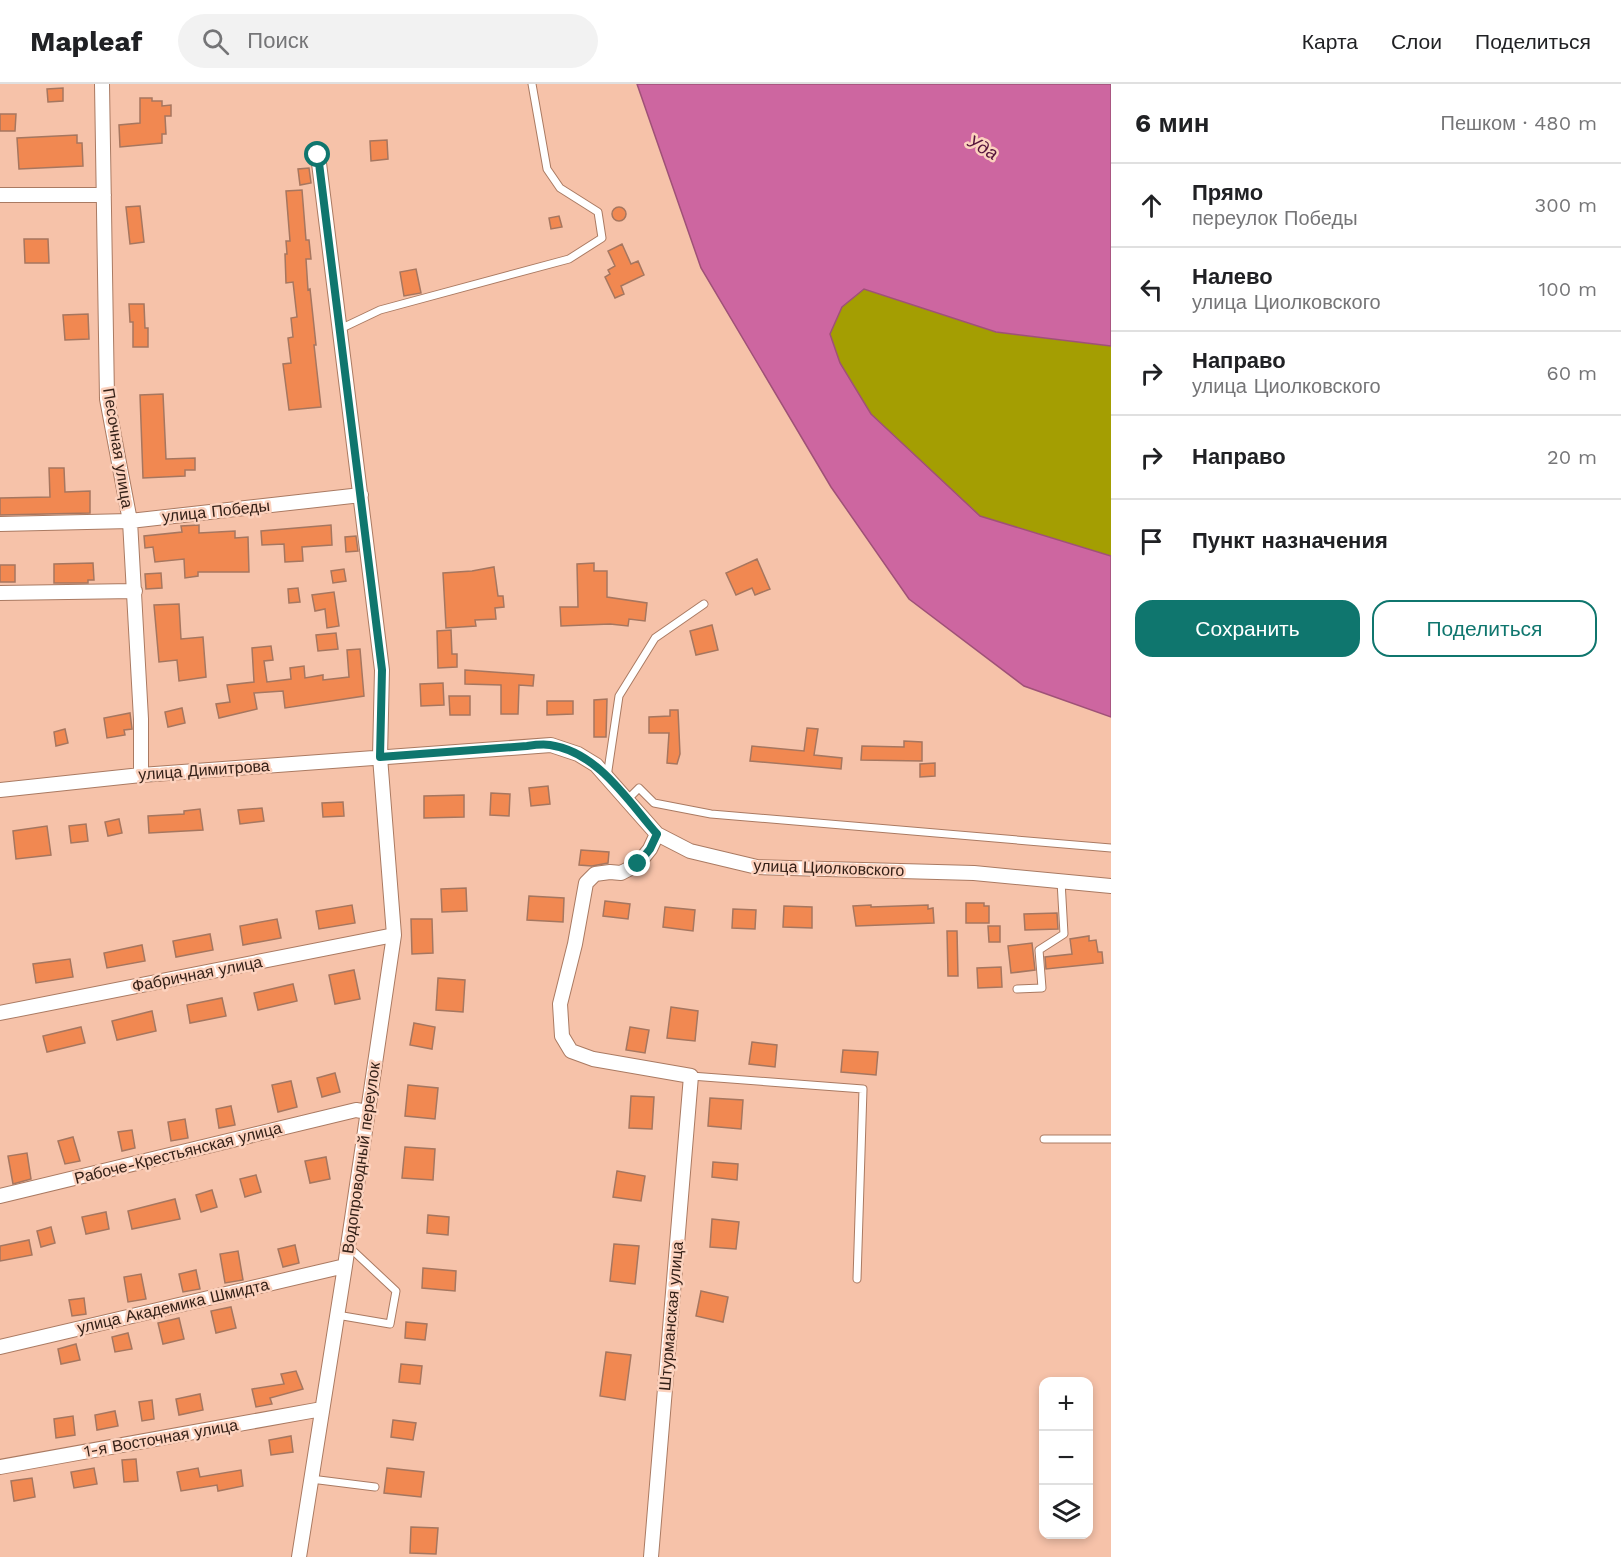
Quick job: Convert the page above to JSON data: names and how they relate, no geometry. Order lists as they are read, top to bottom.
{
  "streets": {
    "street": [
      "Песочная улица",
      "улица Победы",
      "улица Димитрова",
      "улица Циолковского",
      "Фабричная улица",
      "Рабоче-Крестьянская улица",
      "Водопроводный переулок",
      "улица Академика Шмидта",
      "Штурманская улица",
      "1-я Восточная улица"
    ]
  },
  "crossings": [
    ["Песочная улица", "улица Победы"],
    ["Песочная улица", "улица Димитрова"],
    ["улица Победы", "Водопроводный переулок"],
    ["улица Димитрова", "улица Циолковского"],
    ["улица Димитрова", "Водопроводный переулок"],
    ["Фабричная улица", "Водопроводный переулок"],
    ["Рабоче-Крестьянская улица", "Водопроводный переулок"],
    ["Водопроводный переулок", "улица Академика Шмидта"],
    ["Водопроводный переулок", "1-я Восточная улица"]
  ],
  "water": ["Уда"],
  "page": {
    "header": "Mapleaf",
    "search": "Поиск",
    "nav": ["Карта", "Слои", "Поделиться"],
    "heading": ["6 мин", "Пешком · 480 m"],
    "list": [
      ["Прямо", "переулок Победы", "300 m"],
      ["Налево", "улица Циолковского", "100 m"],
      ["Направо", "улица Циолковского", "60 m"],
      ["Направо", "20 m"],
      "Пункт назначения"
    ],
    "buttons": ["Сохранить", "Поделиться"],
    "map_buttons": ["+", "−"]
  }
}
